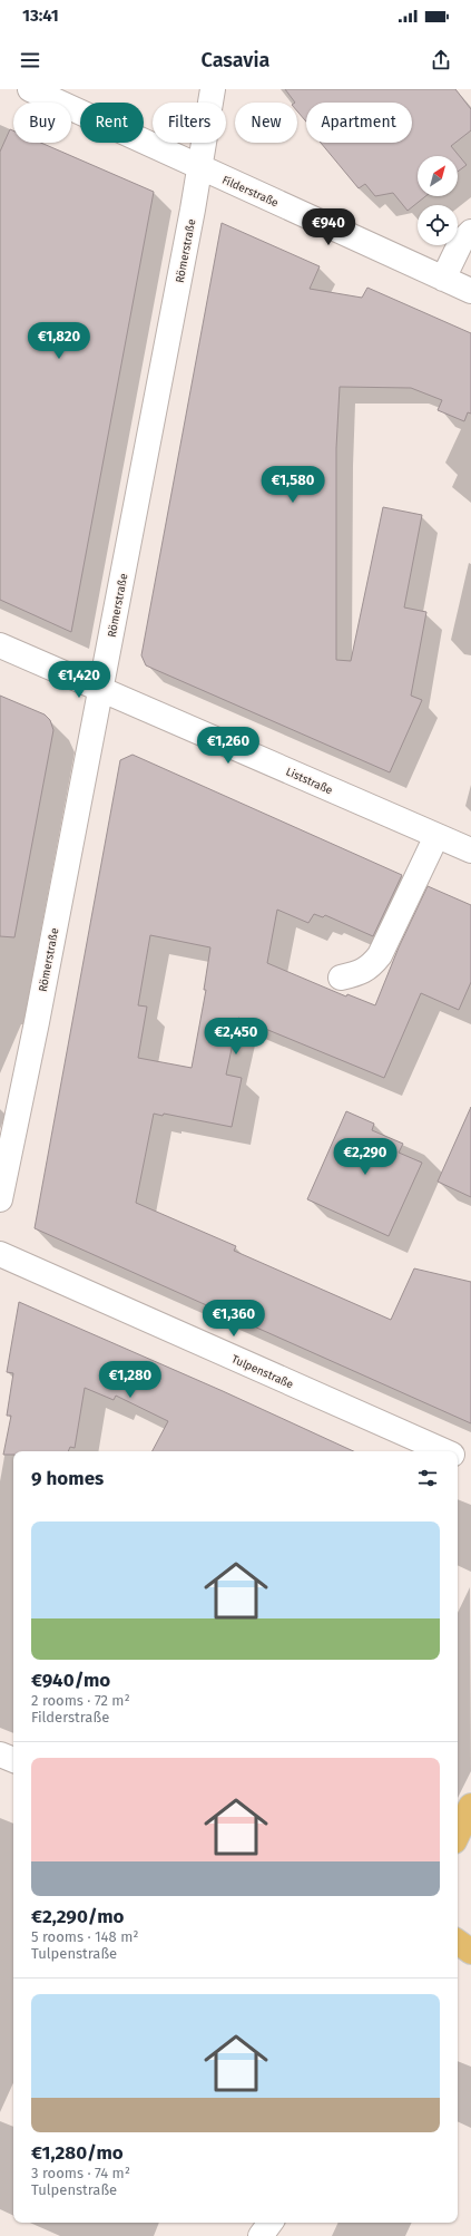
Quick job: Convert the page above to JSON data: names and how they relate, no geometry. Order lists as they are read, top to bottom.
{
  "streets": {
    "street": [
      "Filderstraße",
      "Römerstraße",
      "Liststraße",
      "Tulpenstraße"
    ]
  },
  "crossings": [
    ["Filderstraße", "Römerstraße"],
    ["Römerstraße", "Liststraße"]
  ],
  "north": "top right",
  "page": {
    "status": "13:41",
    "header": "Casavia",
    "chip": [
      "Buy",
      "Rent",
      "Filters",
      "New",
      "Apartment"
    ],
    "price": [
      "€940",
      "€1,820",
      "€1,580",
      "€1,420",
      "€1,260",
      "€2,450",
      "€2,290",
      "€1,360",
      "€1,280"
    ],
    "heading": "9 homes",
    "list": [
      {
        "name": "€940/mo",
        "note": "2 rooms · 72 m² · Filderstraße"
      },
      {
        "name": "€2,290/mo",
        "note": "5 rooms · 148 m² · Tulpenstraße"
      },
      {
        "name": "€1,280/mo",
        "note": "3 rooms · 74 m² · Tulpenstraße"
      }
    ]
  }
}
